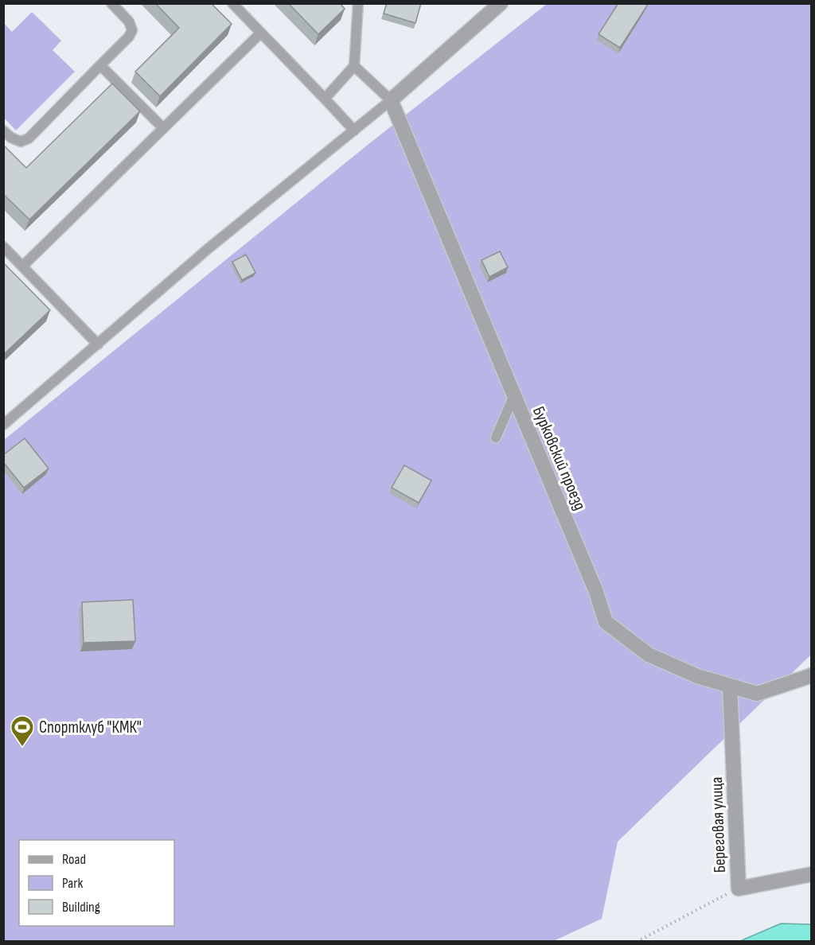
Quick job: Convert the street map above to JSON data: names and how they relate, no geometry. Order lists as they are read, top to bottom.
{
  "streets": {
    "street": ["Бурковский проезд", "Береговая улица"]
  },
  "crossings": [
    ["Бурковский проезд", "Береговая улица"]
  ],
  "places": {
    "sports": ["Спортклуб \"КМК\""]
  },
  "legend": ["Road", "Park", "Building"]
}
